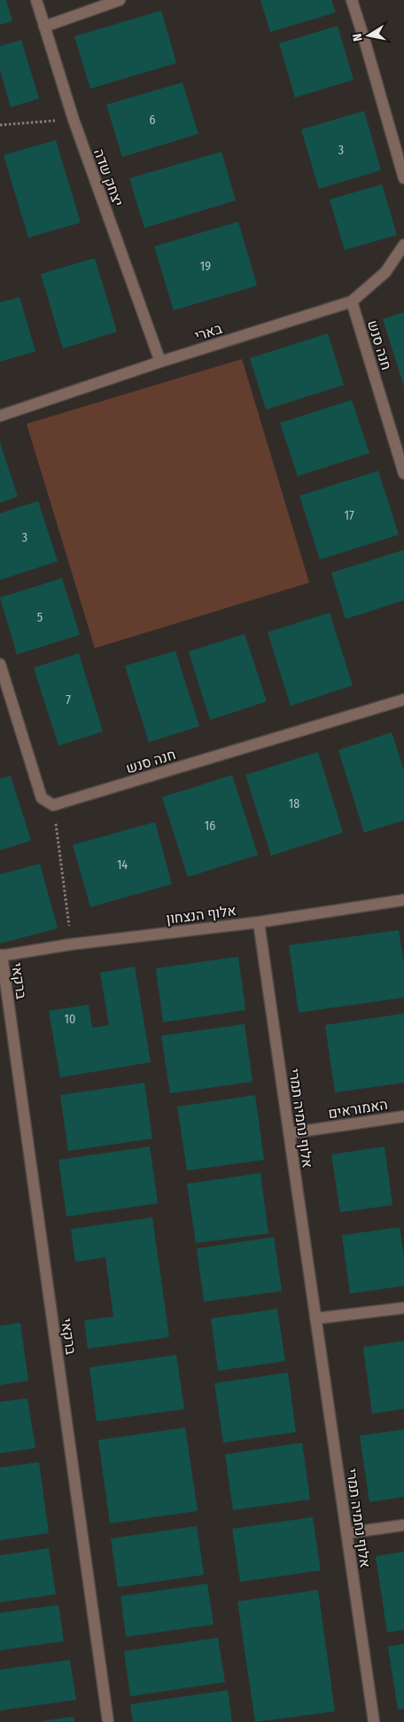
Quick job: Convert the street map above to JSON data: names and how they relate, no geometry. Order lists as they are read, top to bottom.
{
  "streets": {
    "street": [
      "יצחק שדה",
      "בארי",
      "חנה סנש",
      "אלוף הנצחון",
      "ברקאי",
      "האמוראים",
      "אלוף נחמיה תמרי"
    ]
  },
  "crossings": [
    ["יצחק שדה", "בארי"],
    ["בארי", "חנה סנש"],
    ["אלוף הנצחון", "ברקאי"],
    ["אלוף הנצחון", "אלוף נחמיה תמרי"],
    ["האמוראים", "אלוף נחמיה תמרי"]
  ],
  "house_numbers": [
    "6",
    "3",
    "19",
    "17",
    "3",
    "5",
    "7",
    "18",
    "16",
    "14",
    "10"
  ],
  "north": "left"
}
